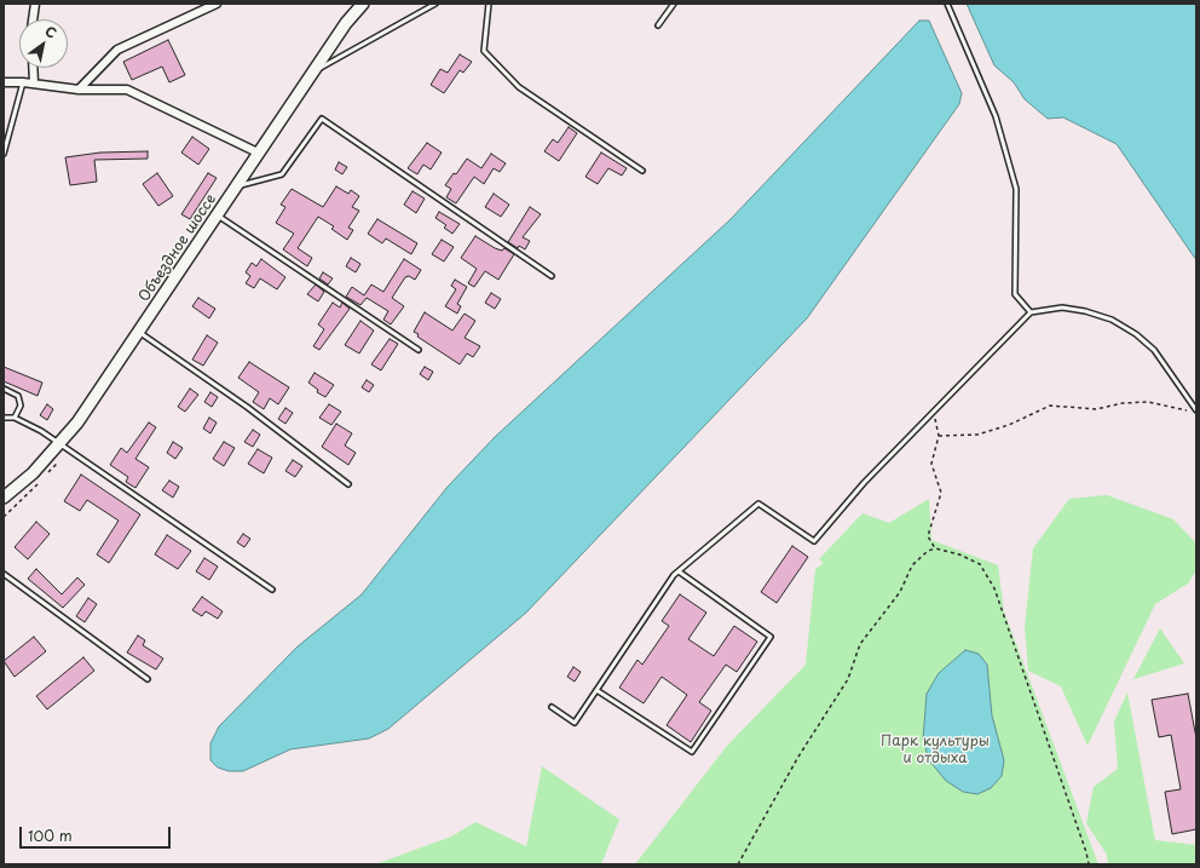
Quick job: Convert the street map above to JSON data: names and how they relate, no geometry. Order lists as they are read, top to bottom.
{
  "streets": {
    "main road": ["Объездное шоссе"]
  },
  "parks": ["Парк культуры и отдыха"],
  "scale_bar": "100 m",
  "north": "top right"
}
